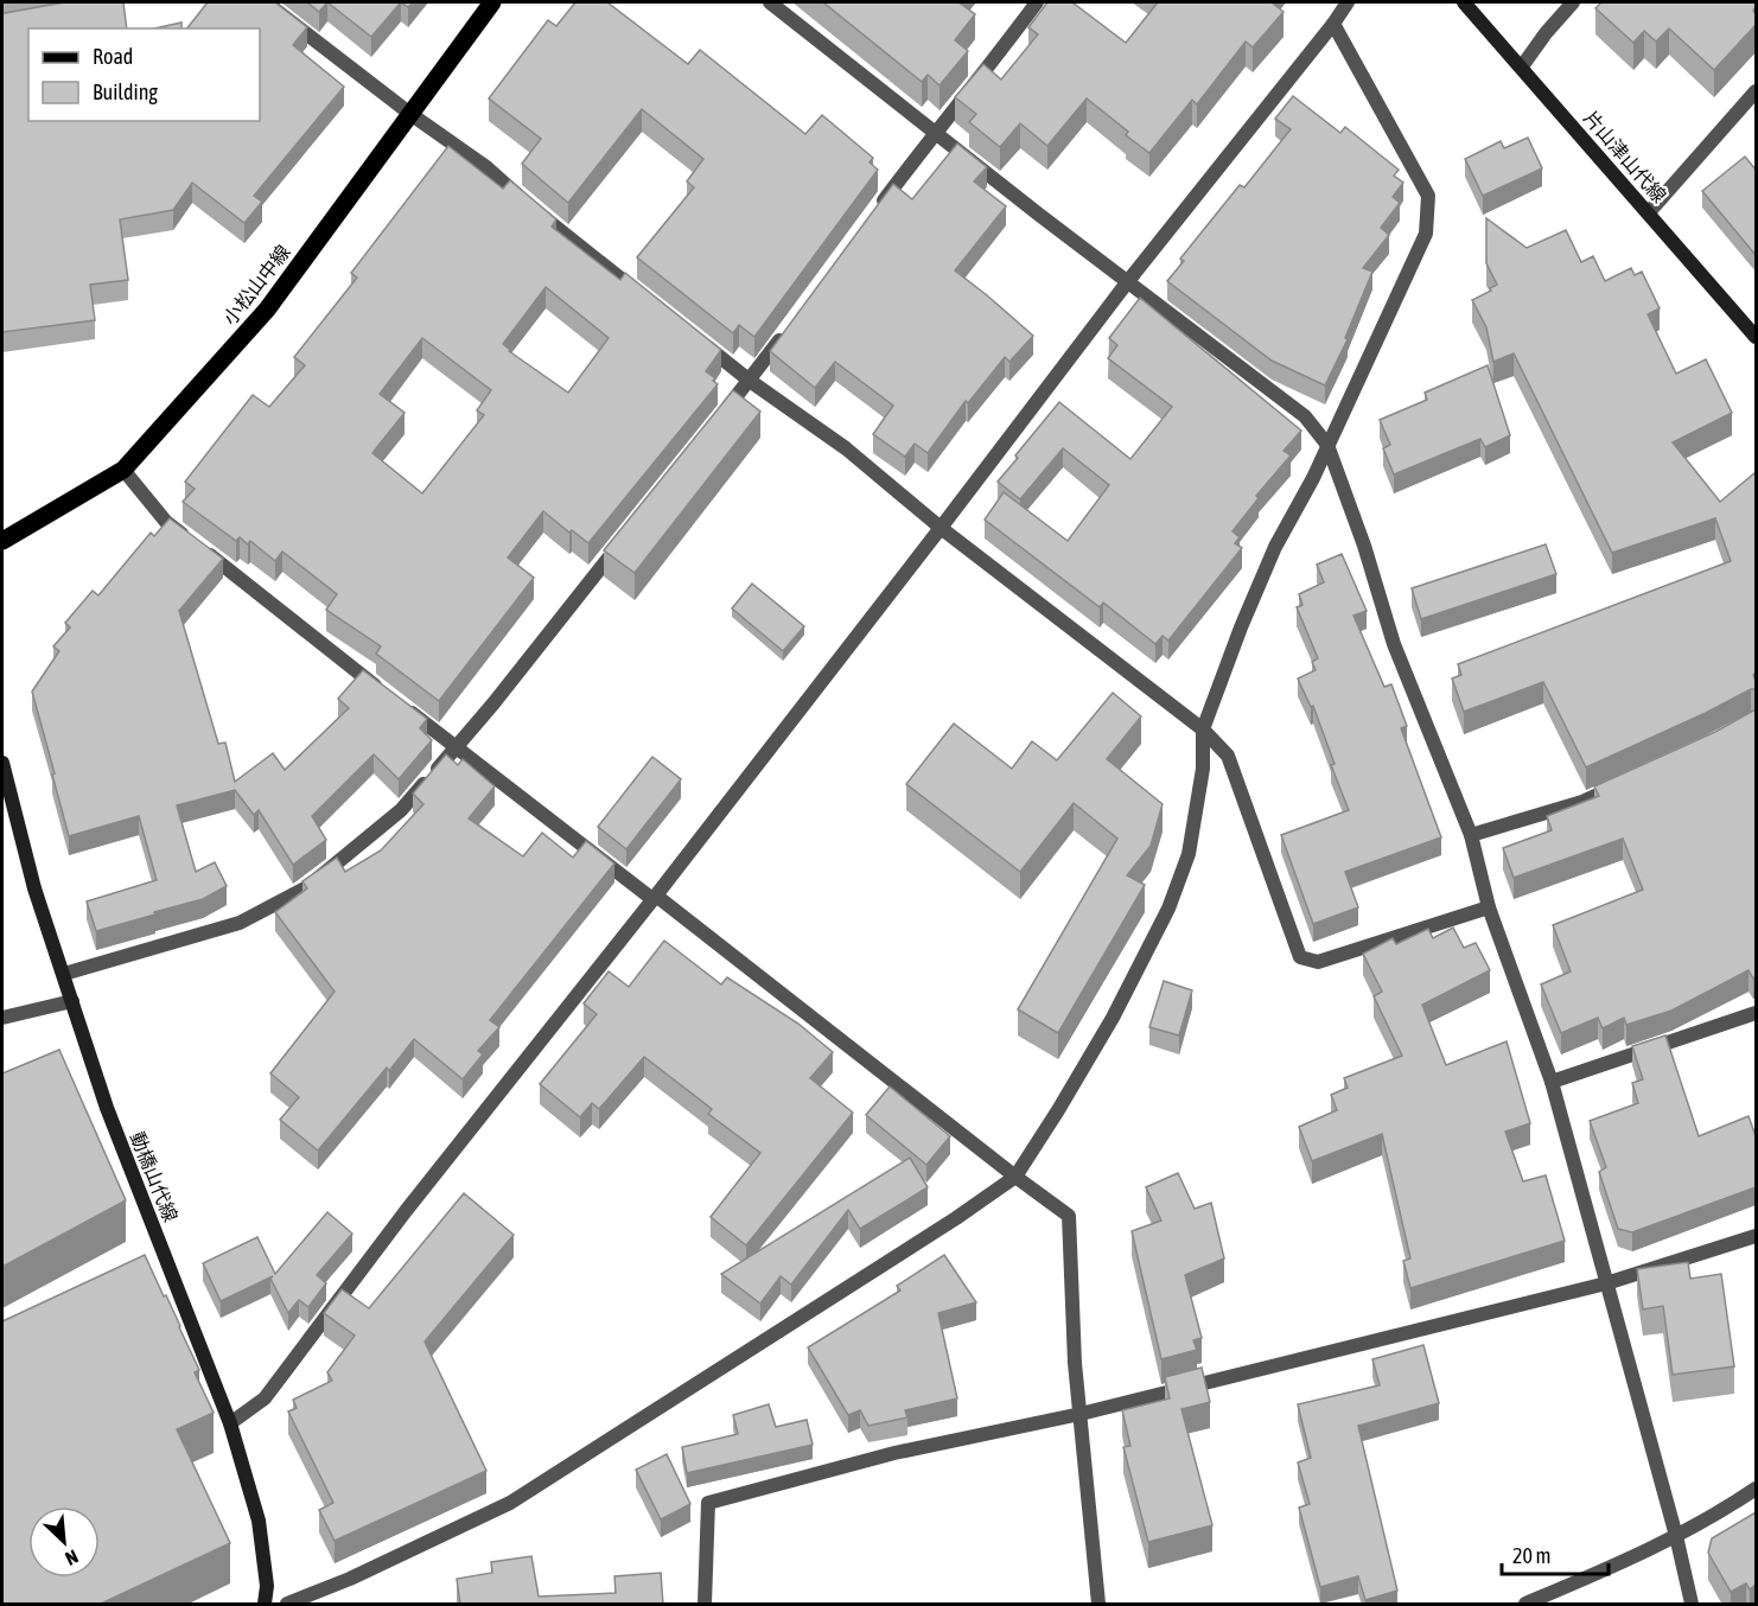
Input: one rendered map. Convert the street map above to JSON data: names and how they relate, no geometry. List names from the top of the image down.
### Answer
{
  "streets": {
    "main road": ["片山津山代線", "小松山中線", "動橋山代線"]
  },
  "legend": ["Road", "Building"],
  "scale_bar": "20 m",
  "north": "bottom right"
}
